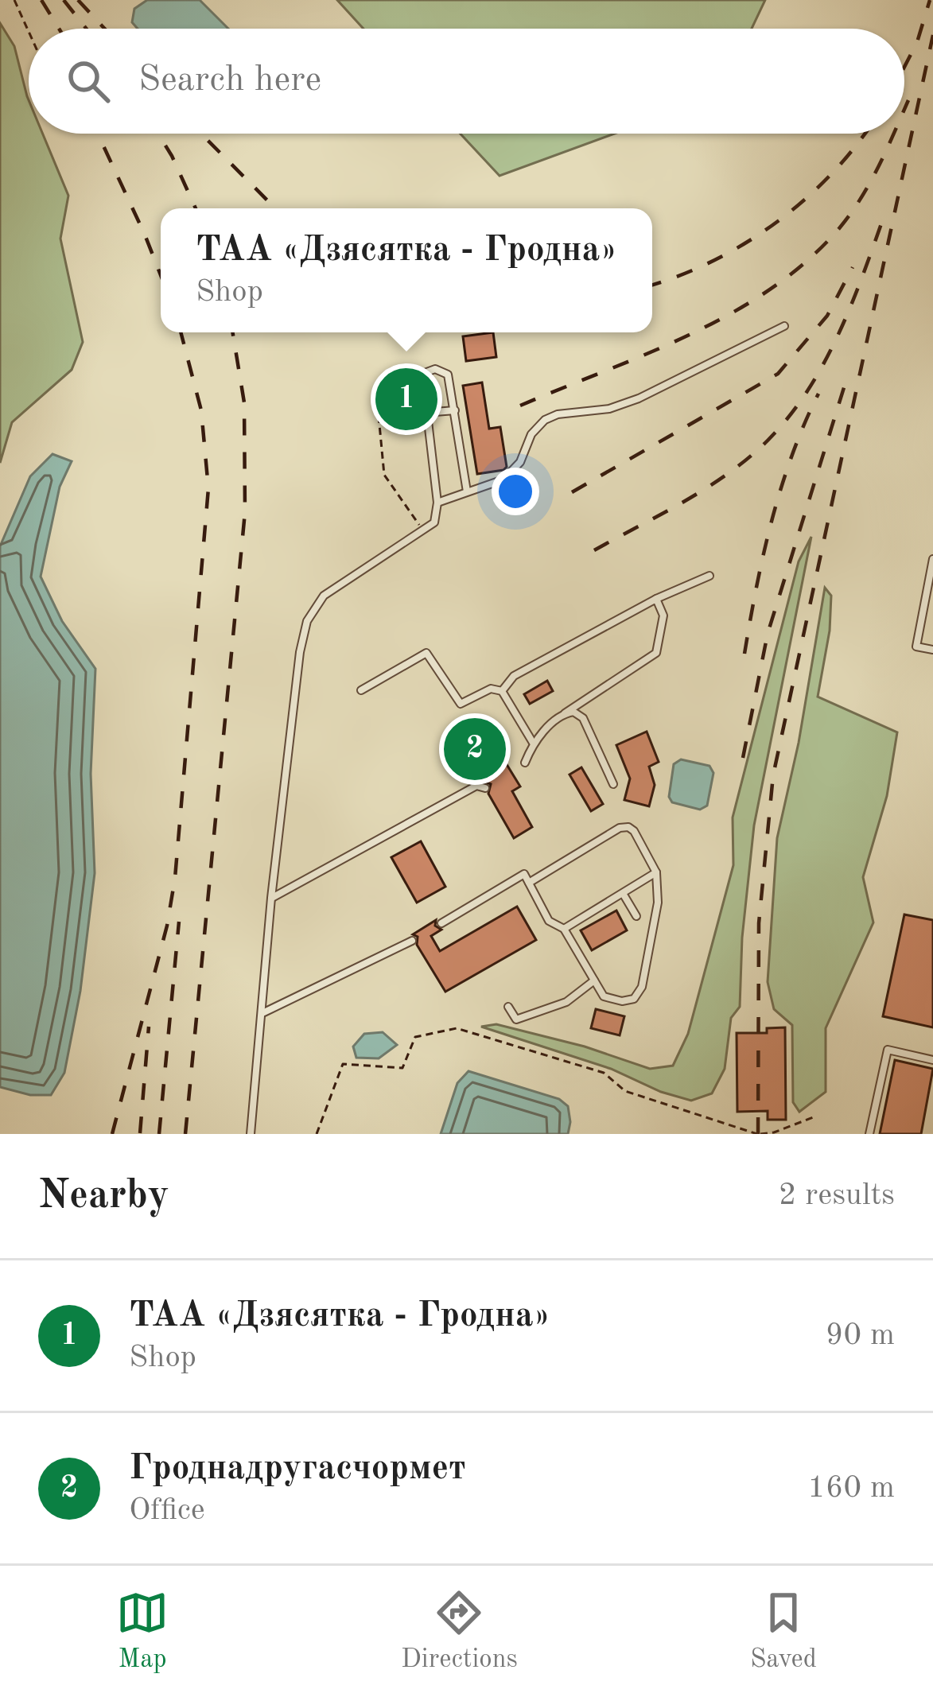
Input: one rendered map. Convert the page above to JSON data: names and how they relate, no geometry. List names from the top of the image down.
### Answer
{
  "page": {
    "search": "Search here",
    "popup": ["ТАА «Дзясятка - Гродна»", "Shop"],
    "pins": ["1", "2"],
    "heading": ["Nearby", "2 results"],
    "list": [
      {
        "mark": "1",
        "name": "ТАА «Дзясятка - Гродна»",
        "note": "Shop",
        "value": "90 m"
      },
      {
        "mark": "2",
        "name": "Гроднадругасчормет",
        "note": "Office",
        "value": "160 m"
      }
    ],
    "nav": ["Map", "Directions", "Saved"]
  }
}
